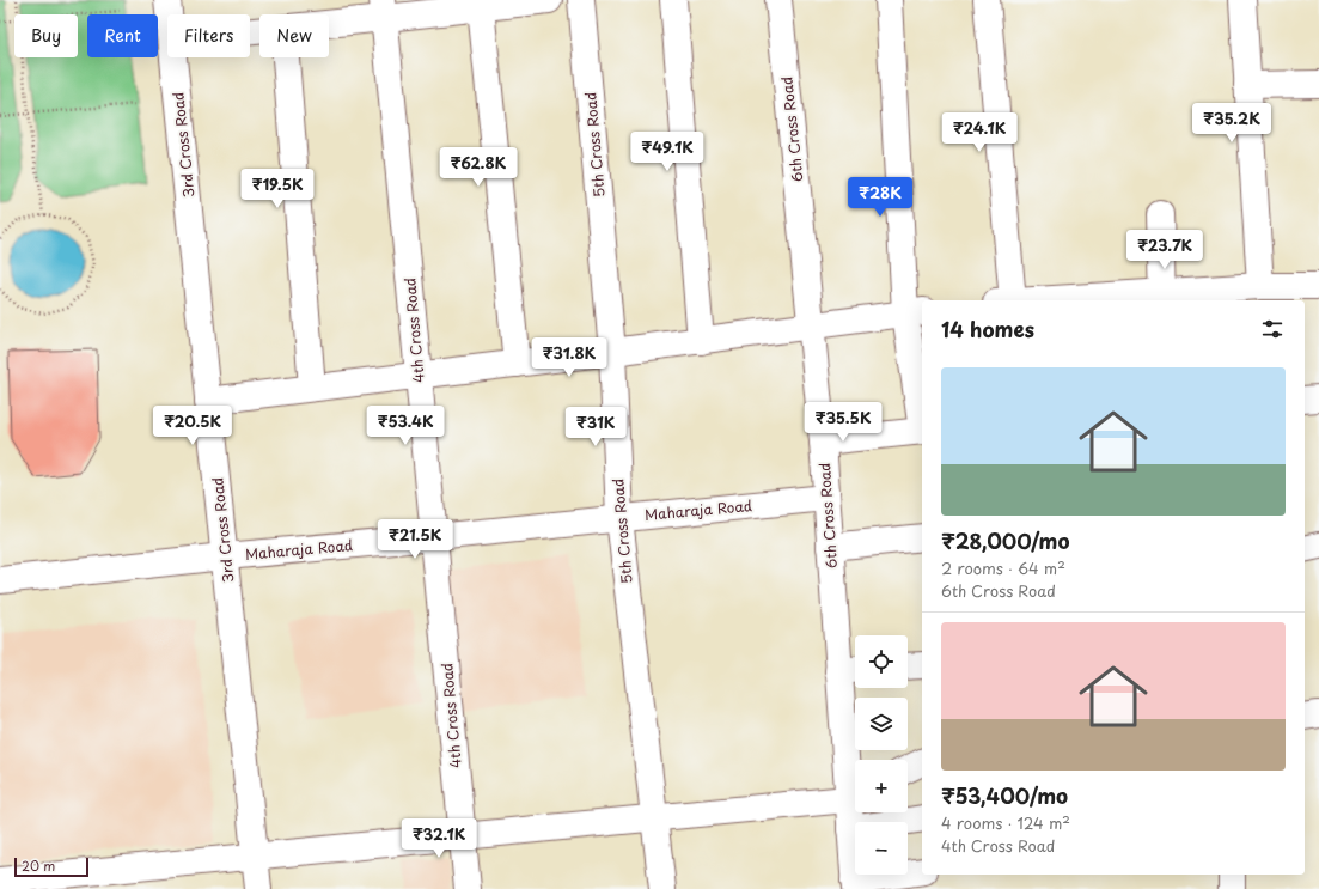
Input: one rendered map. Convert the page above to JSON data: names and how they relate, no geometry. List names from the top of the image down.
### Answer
{
  "streets": {
    "street": [
      "6th Cross Road",
      "3rd Cross Road",
      "5th Cross Road",
      "4th Cross Road",
      "Maharaja Road"
    ]
  },
  "crossings": [
    ["6th Cross Road", "Maharaja Road"],
    ["3rd Cross Road", "Maharaja Road"],
    ["5th Cross Road", "Maharaja Road"],
    ["4th Cross Road", "Maharaja Road"]
  ],
  "scale_bar": "20 m",
  "page": {
    "chip": [
      "Buy",
      "Rent",
      "Filters",
      "New"
    ],
    "price": [
      "₹35.2K",
      "₹24.1K",
      "₹49.1K",
      "₹62.8K",
      "₹19.5K",
      "₹28K",
      "₹23.7K",
      "₹31.8K",
      "₹35.5K",
      "₹20.5K",
      "₹53.4K",
      "₹31K",
      "₹21.5K",
      "₹32.1K"
    ],
    "heading": "14 homes",
    "list": [
      {
        "name": "₹28,000/mo",
        "note": "2 rooms · 64 m² · 6th Cross Road"
      },
      {
        "name": "₹53,400/mo",
        "note": "4 rooms · 124 m² · 4th Cross Road"
      }
    ],
    "map_buttons": ["+", "−"],
    "scale": "20 m"
  }
}
